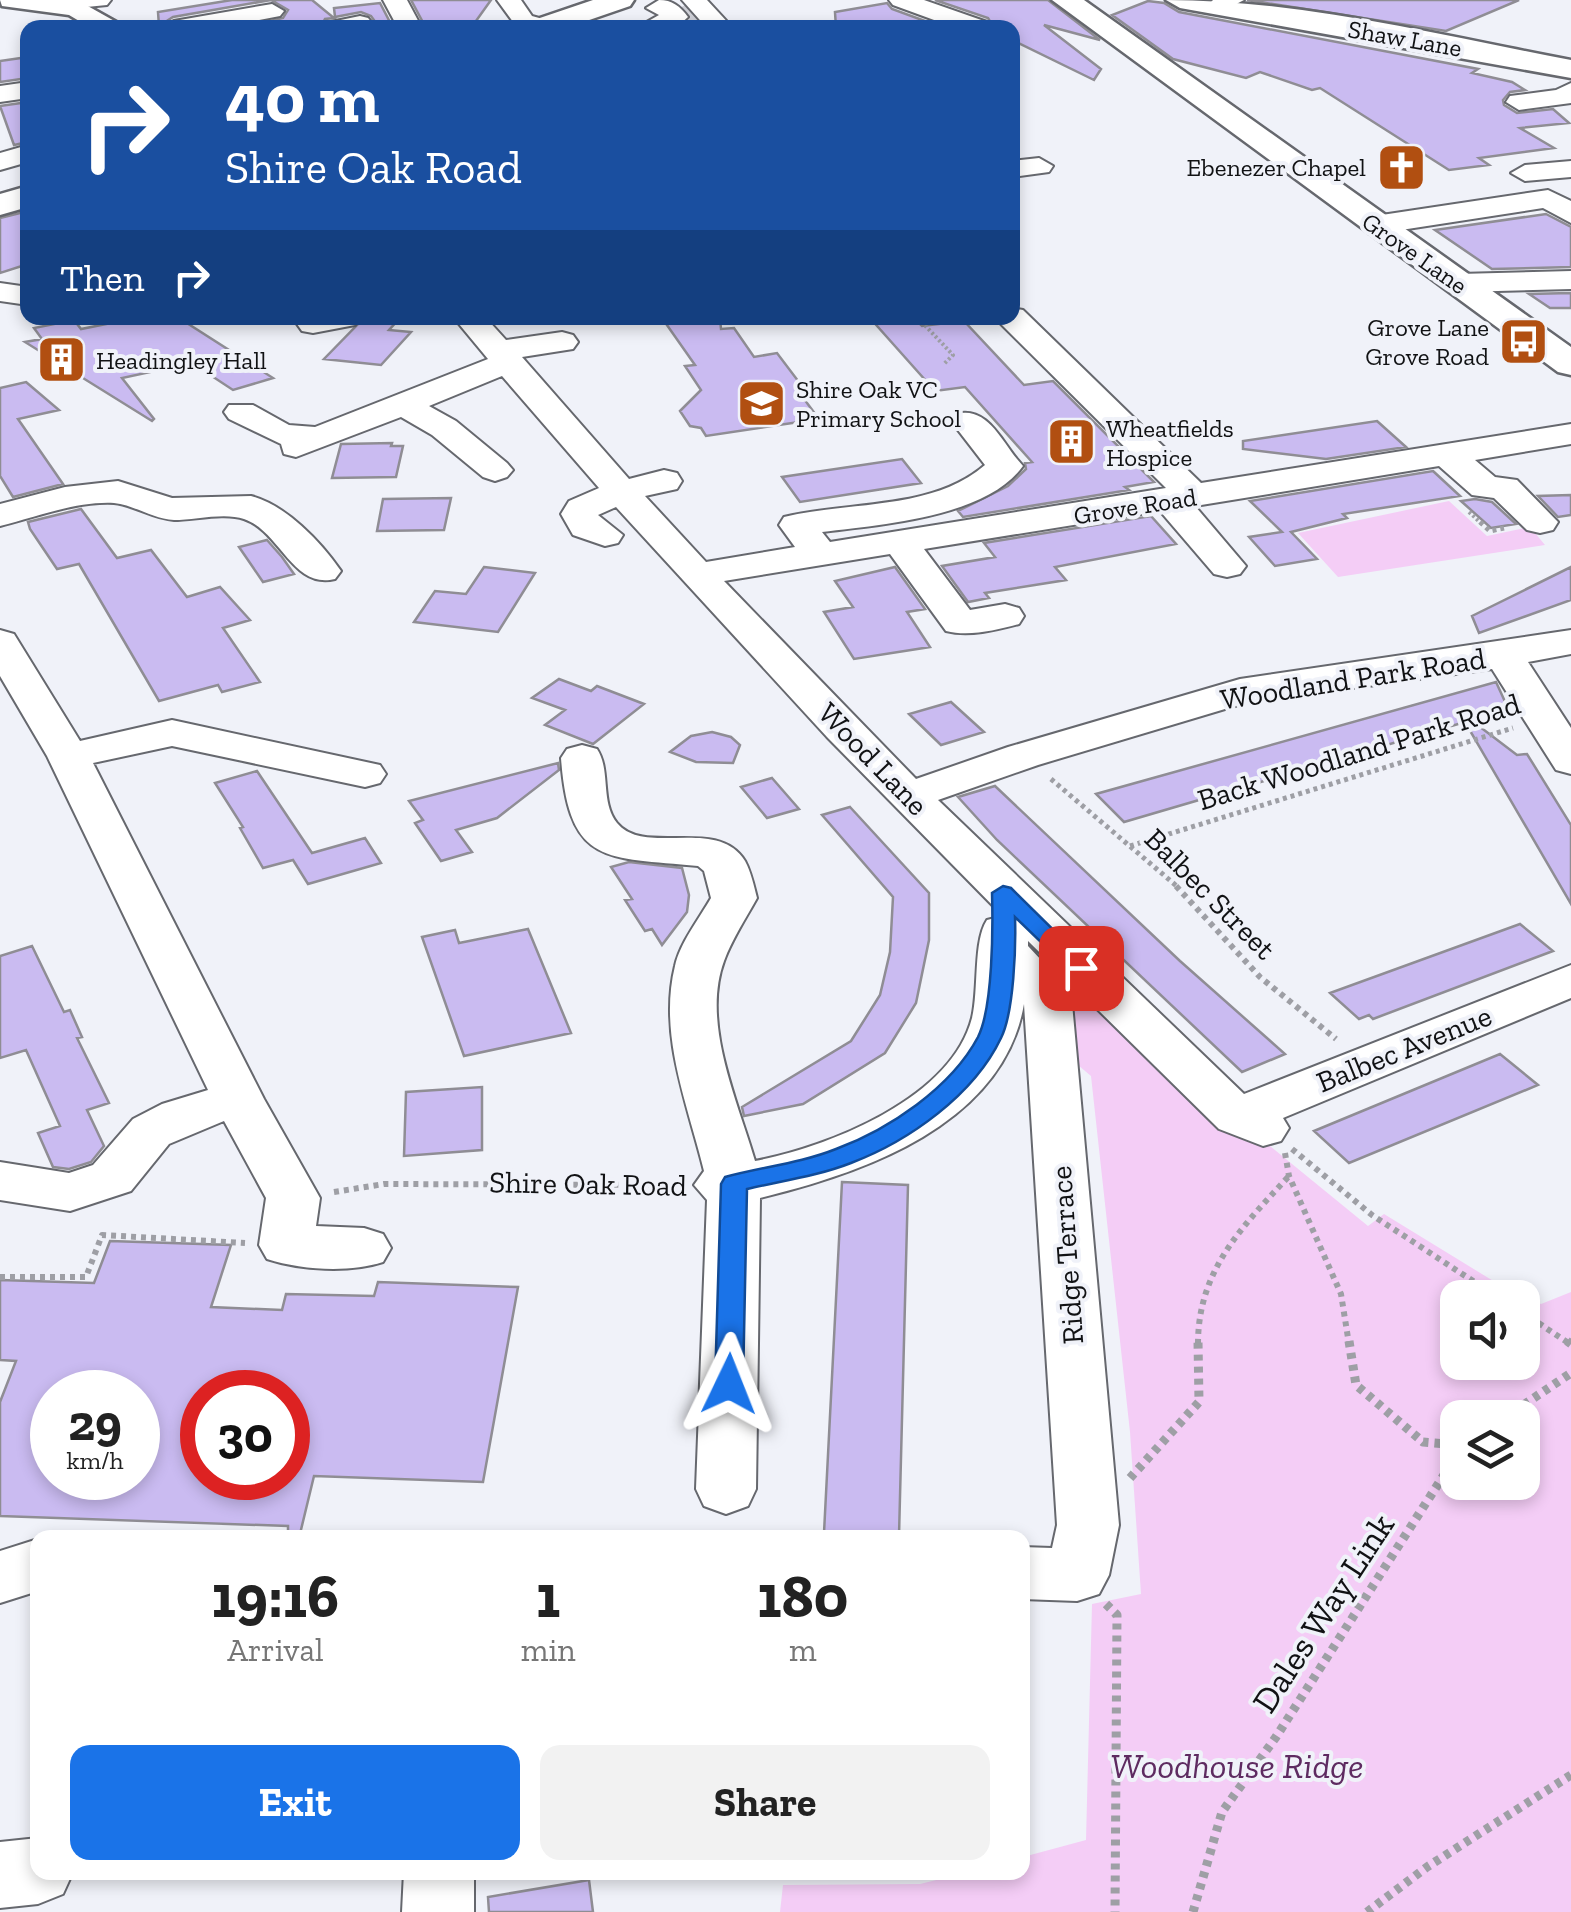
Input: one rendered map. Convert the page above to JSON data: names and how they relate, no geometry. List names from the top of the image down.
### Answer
{
  "streets": {
    "main road": ["Shaw Lane", "Grove Lane"],
    "street": [
      "Grove Road",
      "Woodland Park Road",
      "Wood Lane",
      "Balbec Avenue",
      "Ridge Terrace"
    ],
    "path": [
      "Back Woodland Park Road",
      "Balbec Street",
      "Shire Oak Road",
      "Dales Way Link"
    ]
  },
  "crossings": [
    ["Grove Road", "Wood Lane"],
    ["Woodland Park Road", "Wood Lane"],
    ["Woodland Park Road", "Balbec Street"],
    ["Back Woodland Park Road", "Balbec Street"],
    ["Wood Lane", "Balbec Avenue"],
    ["Balbec Street", "Balbec Avenue"]
  ],
  "parks": ["Woodhouse Ridge"],
  "places": {
    "church": ["Ebenezer Chapel"],
    "bus stop": ["Grove Lane Grove Road"],
    "building": ["Headingley Hall", "Wheatfields Hospice"],
    "school or university": ["Shire Oak VC Primary School"]
  },
  "page": {
    "turn": ["40 m", "Shire Oak Road"],
    "then": "Then",
    "speed": "29 km/h",
    "limit": "30",
    "eta": [
      "19:16",
      "Arrival",
      "1",
      "min",
      "180",
      "m"
    ],
    "buttons": ["Exit", "Share"]
  }
}
